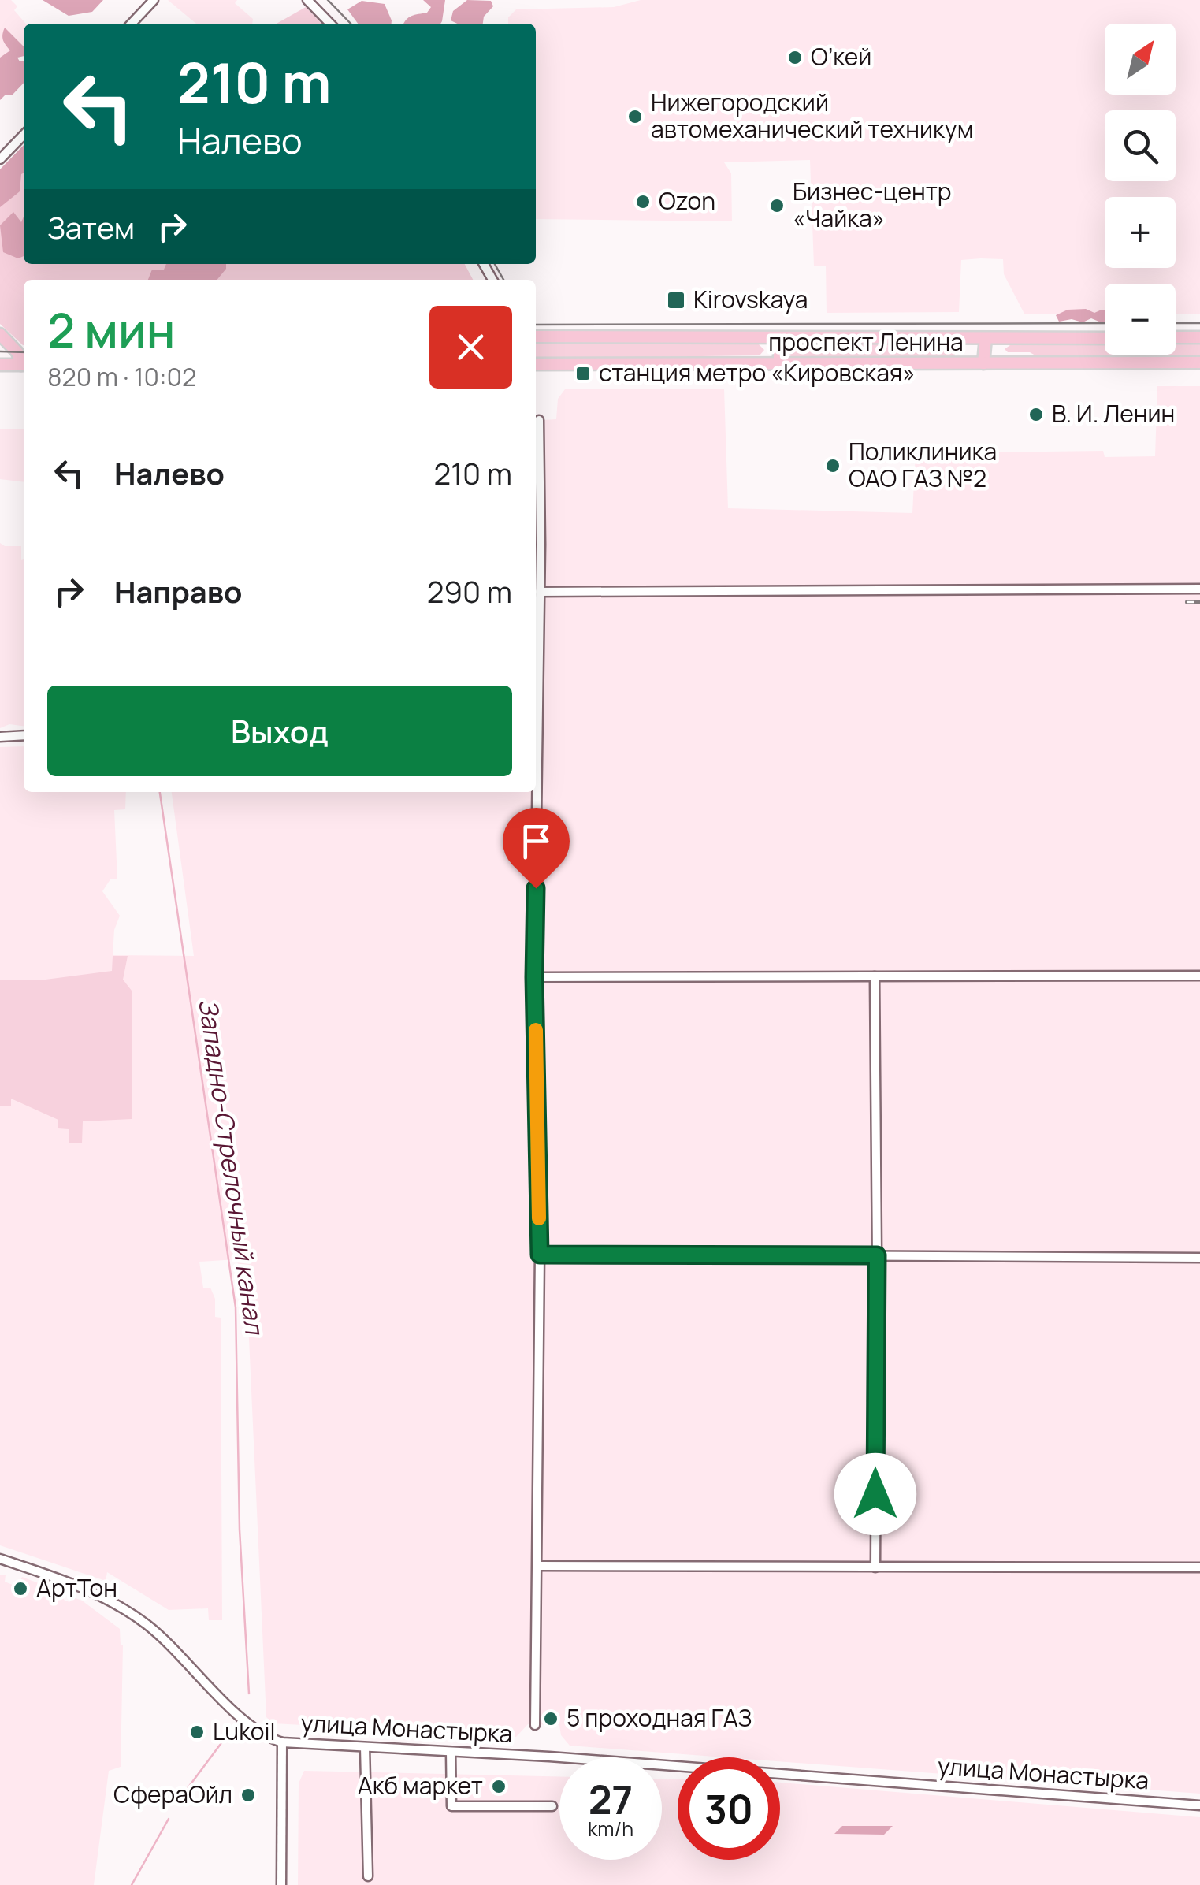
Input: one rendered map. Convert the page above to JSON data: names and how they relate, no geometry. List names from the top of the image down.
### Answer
{
  "streets": {
    "main road": ["проспект Ленина"],
    "street": ["улица Монастырка"]
  },
  "water": ["Западно-Стрелочный канал"],
  "places": {
    "other": [
      "О’кей",
      "Нижегородский автомеханический техникум",
      "Ozon",
      "Бизнес-центр «Чайка»",
      "В. И. Ленин",
      "Поликлиника ОАО ГАЗ №2",
      "АртТон",
      "5 проходная ГАЗ",
      "Lukoil",
      "Акб маркет",
      "СфераОйл"
    ],
    "transit": ["Kirovskaya", "станция метро «Кировская»"]
  },
  "north": "top right",
  "page": {
    "map_buttons": ["+", "−"],
    "turn": ["210 m", "Налево"],
    "then": "Затем",
    "heading": ["2 мин", "820 m · 10:02"],
    "list": [
      {
        "name": "Налево",
        "value": "210 m"
      },
      {
        "name": "Направо",
        "value": "290 m"
      }
    ],
    "buttons": "Выход",
    "speed": "27 km/h",
    "limit": "30"
  }
}
